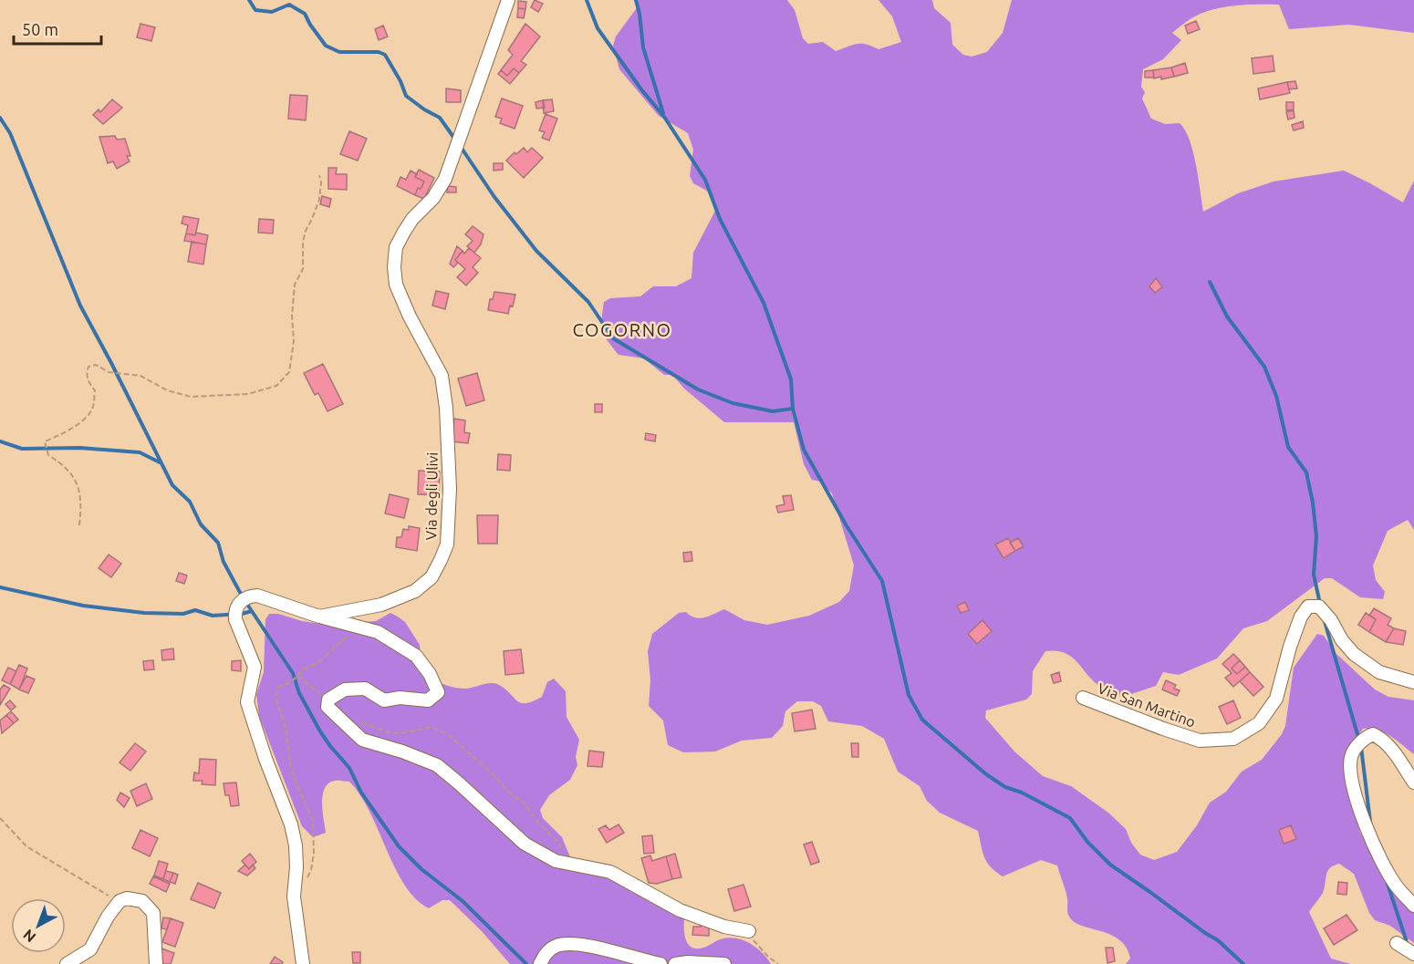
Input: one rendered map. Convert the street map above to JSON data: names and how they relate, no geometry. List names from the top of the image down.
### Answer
{
  "streets": {
    "street": ["Via degli Ulivi", "Via San Martino"]
  },
  "districts": ["COGORNO"],
  "scale_bar": "50 m",
  "north": "bottom left"
}
